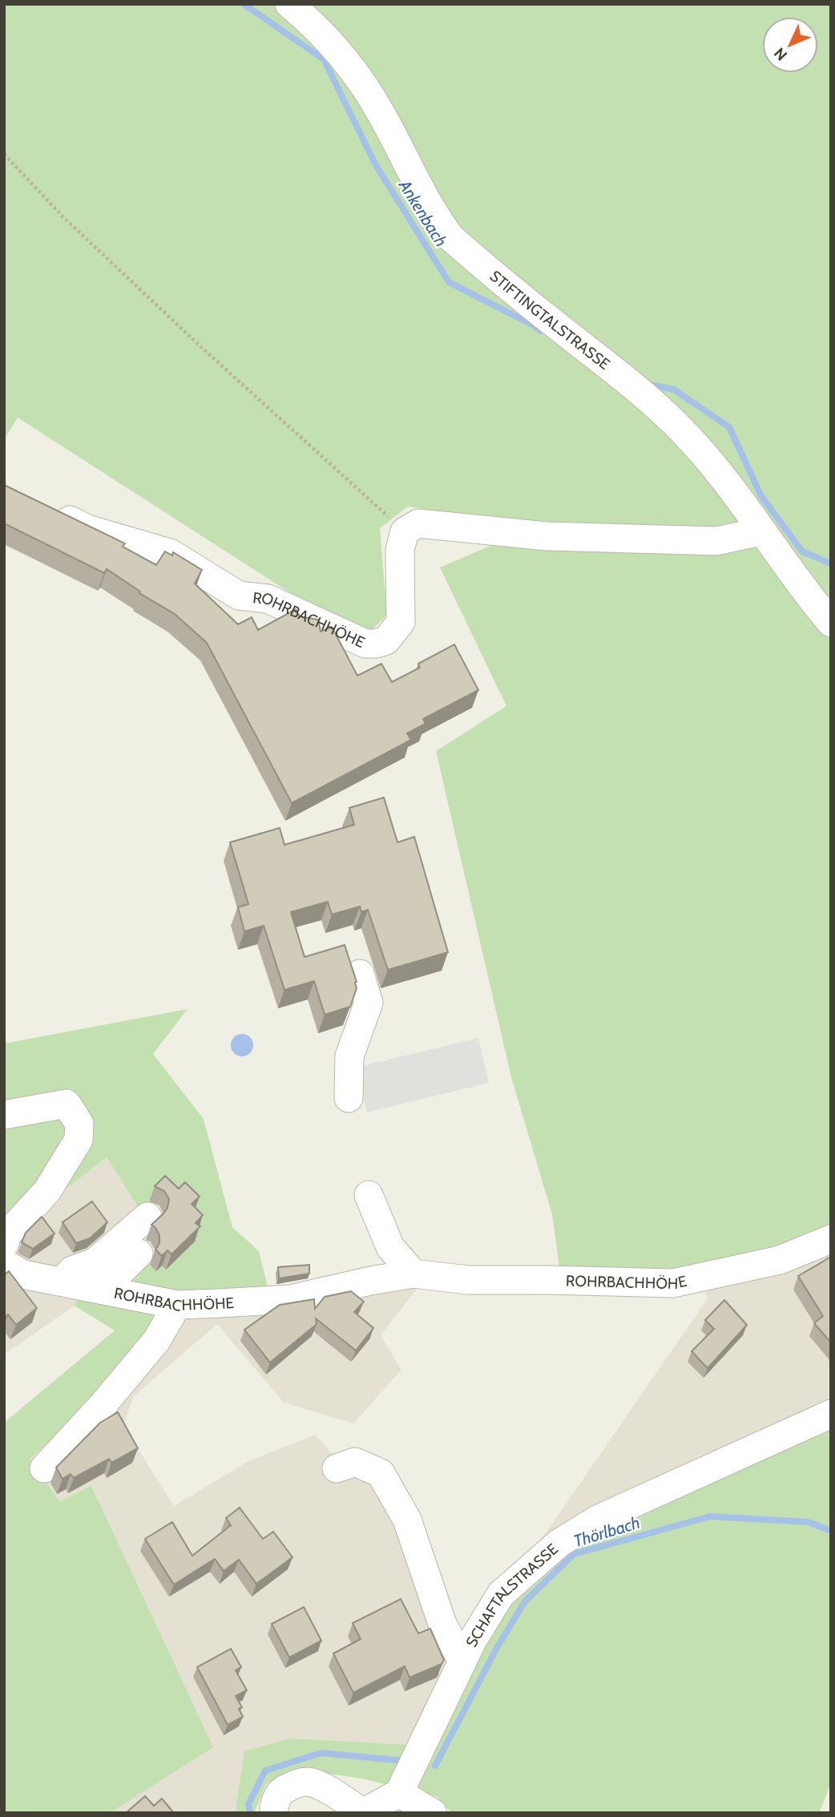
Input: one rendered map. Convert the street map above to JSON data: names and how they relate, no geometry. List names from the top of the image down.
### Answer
{
  "streets": {
    "street": ["STIFTINGTALSTRASSE", "ROHRBACHHÖHE", "SCHAFTALSTRASSE"]
  },
  "water": ["Ankenbach", "Thörlbach"],
  "north": "bottom left"
}
